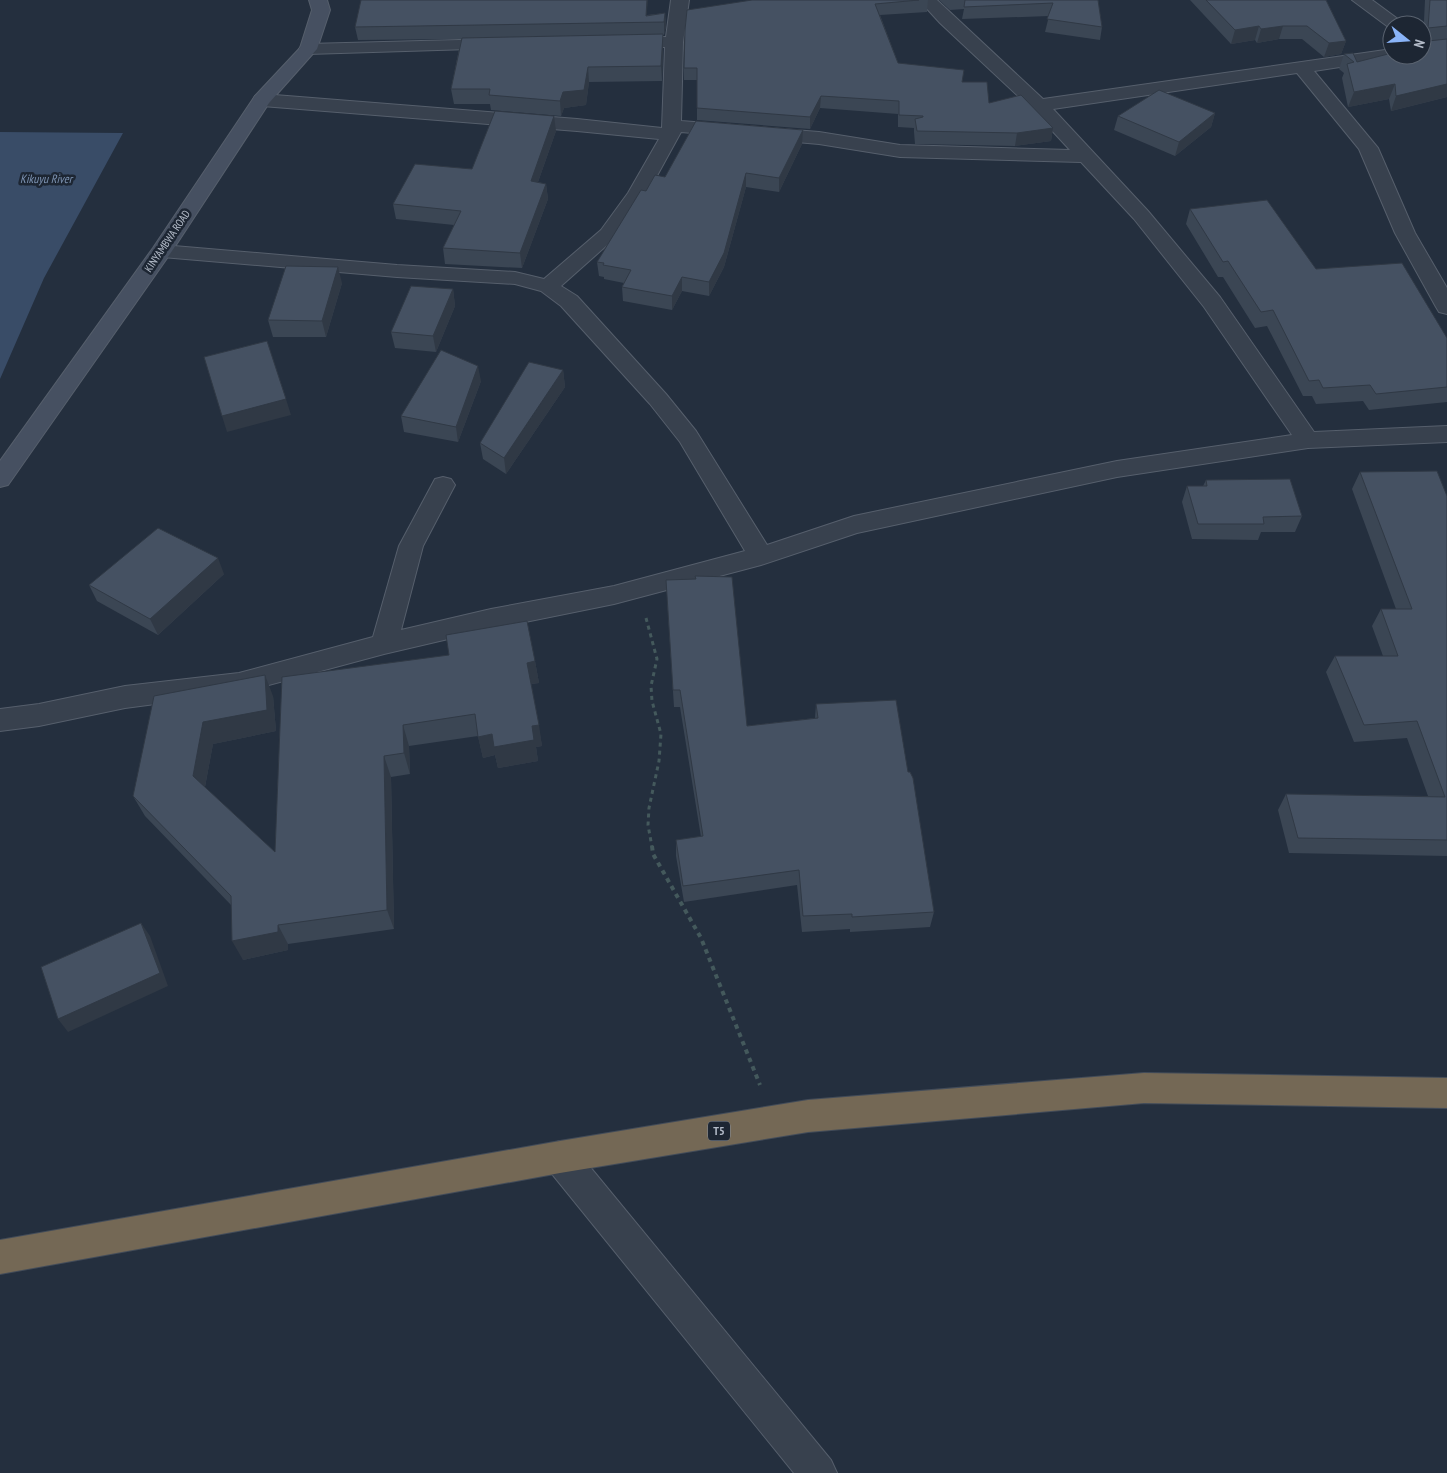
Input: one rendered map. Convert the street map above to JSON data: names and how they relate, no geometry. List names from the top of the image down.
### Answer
{
  "streets": {
    "highway": ["T5"],
    "street": ["KINYAMBWA ROAD"]
  },
  "water": ["Kikuyu River"],
  "north": "right"
}
